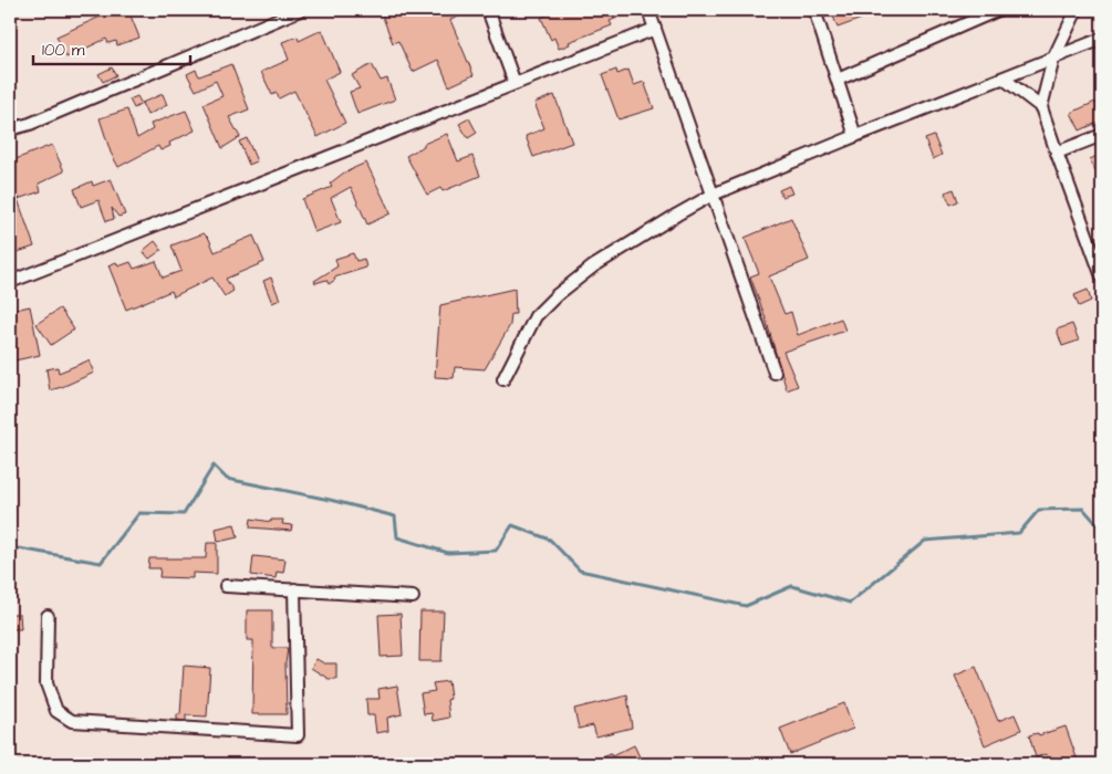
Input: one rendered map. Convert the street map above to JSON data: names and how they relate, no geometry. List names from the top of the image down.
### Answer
{
  "scale_bar": "100 m"
}
